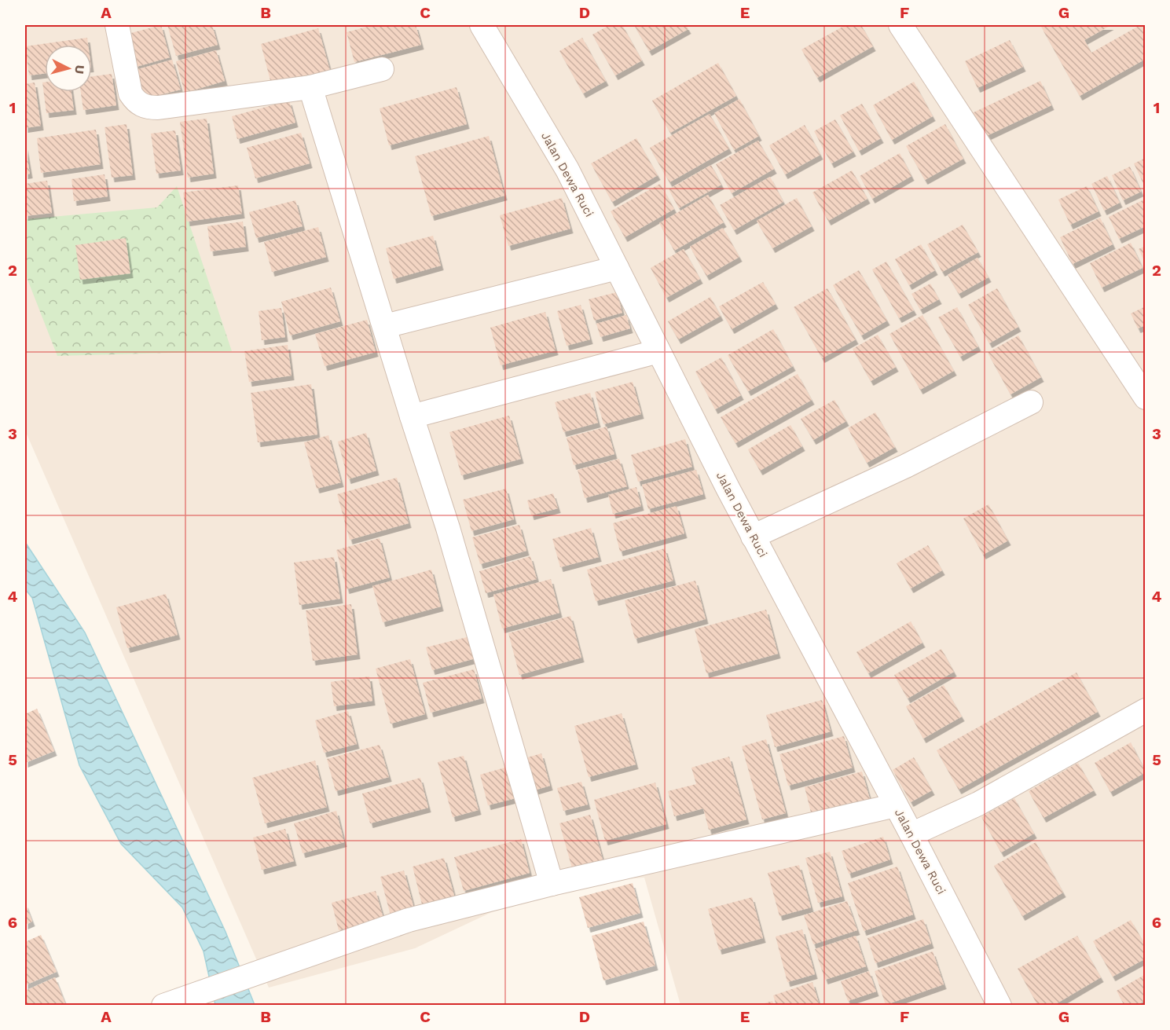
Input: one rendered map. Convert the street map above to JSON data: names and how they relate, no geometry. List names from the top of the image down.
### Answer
{
  "streets": {
    "street": ["Jalan Dewa Ruci"]
  },
  "north": "right",
  "grid": {
    "columns": [
      "A",
      "B",
      "C",
      "D",
      "E",
      "F",
      "G"
    ],
    "rows": [
      "1",
      "2",
      "3",
      "4",
      "5",
      "6"
    ]
  }
}
